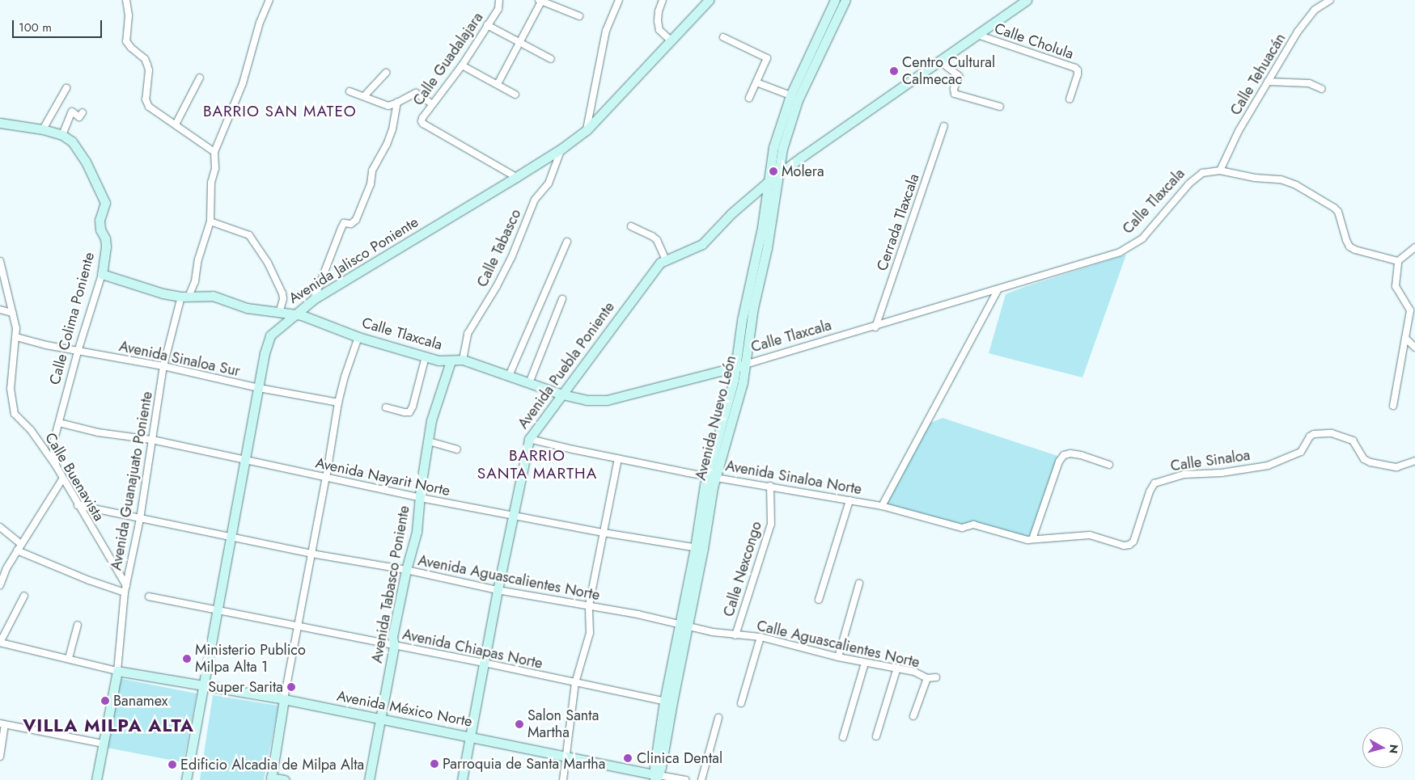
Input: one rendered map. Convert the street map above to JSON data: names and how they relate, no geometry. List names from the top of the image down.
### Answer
{
  "streets": {
    "street": [
      "Calle Cholula",
      "Calle Guadalajara",
      "Calle Tehuacán",
      "Calle Tlaxcala",
      "Cerrada Tlaxcala",
      "Calle Tabasco",
      "Avenida Jalisco Poniente",
      "Calle Colima Poniente",
      "Avenida Sinaloa Sur",
      "Avenida Puebla Poniente",
      "Avenida Nuevo León",
      "Calle Sinaloa",
      "Calle Buenavista",
      "Avenida Nayarit Norte",
      "Avenida Sinaloa Norte",
      "Avenida Guanajuato Poniente",
      "Calle Nexcongo",
      "Avenida Aguascalientes Norte",
      "Avenida Tabasco Poniente",
      "Calle Aguascalientes Norte",
      "Avenida Chiapas Norte",
      "Avenida México Norte"
    ]
  },
  "crossings": [
    ["Calle Cholula", "Avenida Puebla Poniente"],
    ["Calle Guadalajara", "Avenida Jalisco Poniente"],
    ["Calle Tehuacán", "Calle Tlaxcala"],
    ["Calle Tlaxcala", "Cerrada Tlaxcala"],
    ["Calle Tlaxcala", "Calle Tabasco"],
    ["Calle Tlaxcala", "Avenida Jalisco Poniente"],
    ["Calle Tlaxcala", "Calle Colima Poniente"],
    ["Calle Tlaxcala", "Avenida Puebla Poniente"],
    ["Calle Tlaxcala", "Avenida Nuevo León"],
    ["Calle Tlaxcala", "Avenida Guanajuato Poniente"],
    ["Calle Tlaxcala", "Avenida Tabasco Poniente"],
    ["Calle Tabasco", "Avenida Jalisco Poniente"],
    ["Avenida Jalisco Poniente", "Avenida Sinaloa Sur"],
    ["Avenida Jalisco Poniente", "Avenida Nayarit Norte"],
    ["Avenida Jalisco Poniente", "Avenida Aguascalientes Norte"],
    ["Avenida Jalisco Poniente", "Avenida Chiapas Norte"],
    ["Avenida Jalisco Poniente", "Avenida México Norte"],
    ["Calle Colima Poniente", "Avenida Sinaloa Sur"],
    ["Calle Colima Poniente", "Calle Buenavista"],
    ["Calle Colima Poniente", "Avenida Nayarit Norte"],
    ["Avenida Sinaloa Sur", "Calle Buenavista"],
    ["Avenida Sinaloa Sur", "Avenida Guanajuato Poniente"],
    ["Avenida Puebla Poniente", "Avenida Nuevo León"],
    ["Avenida Puebla Poniente", "Avenida Nayarit Norte"],
    ["Avenida Puebla Poniente", "Avenida Sinaloa Norte"],
    ["Avenida Puebla Poniente", "Avenida Aguascalientes Norte"],
    ["Avenida Puebla Poniente", "Avenida Chiapas Norte"],
    ["Avenida Puebla Poniente", "Avenida México Norte"],
    ["Avenida Nuevo León", "Avenida Nayarit Norte"],
    ["Avenida Nuevo León", "Avenida Sinaloa Norte"],
    ["Avenida Nuevo León", "Avenida Aguascalientes Norte"],
    ["Avenida Nuevo León", "Calle Aguascalientes Norte"],
    ["Avenida Nuevo León", "Avenida Chiapas Norte"],
    ["Avenida Nuevo León", "Avenida México Norte"],
    ["Calle Sinaloa", "Avenida Sinaloa Norte"],
    ["Calle Buenavista", "Avenida Guanajuato Poniente"],
    ["Calle Buenavista", "Avenida Aguascalientes Norte"],
    ["Avenida Nayarit Norte", "Avenida Guanajuato Poniente"],
    ["Avenida Nayarit Norte", "Avenida Tabasco Poniente"],
    ["Avenida Sinaloa Norte", "Calle Nexcongo"],
    ["Avenida Guanajuato Poniente", "Avenida Aguascalientes Norte"],
    ["Avenida Guanajuato Poniente", "Avenida México Norte"],
    ["Calle Nexcongo", "Calle Aguascalientes Norte"],
    ["Avenida Aguascalientes Norte", "Avenida Tabasco Poniente"],
    ["Avenida Aguascalientes Norte", "Calle Aguascalientes Norte"],
    ["Avenida Tabasco Poniente", "Avenida Chiapas Norte"],
    ["Avenida Tabasco Poniente", "Avenida México Norte"]
  ],
  "districts": ["BARRIO SAN MATEO", "BARRIO SANTA MARTHA", "VILLA MILPA ALTA"],
  "places": [
    "Centro Cultural Calmecac",
    "Molera",
    "Ministerio Publico Milpa Alta 1",
    "Super Sarita",
    "Banamex",
    "Salon Santa Martha",
    "Clinica Dental",
    "Parroquia de Santa Martha",
    "Edificio Alcadia de Milpa Alta"
  ],
  "scale_bar": "100 m",
  "north": "right"
}
